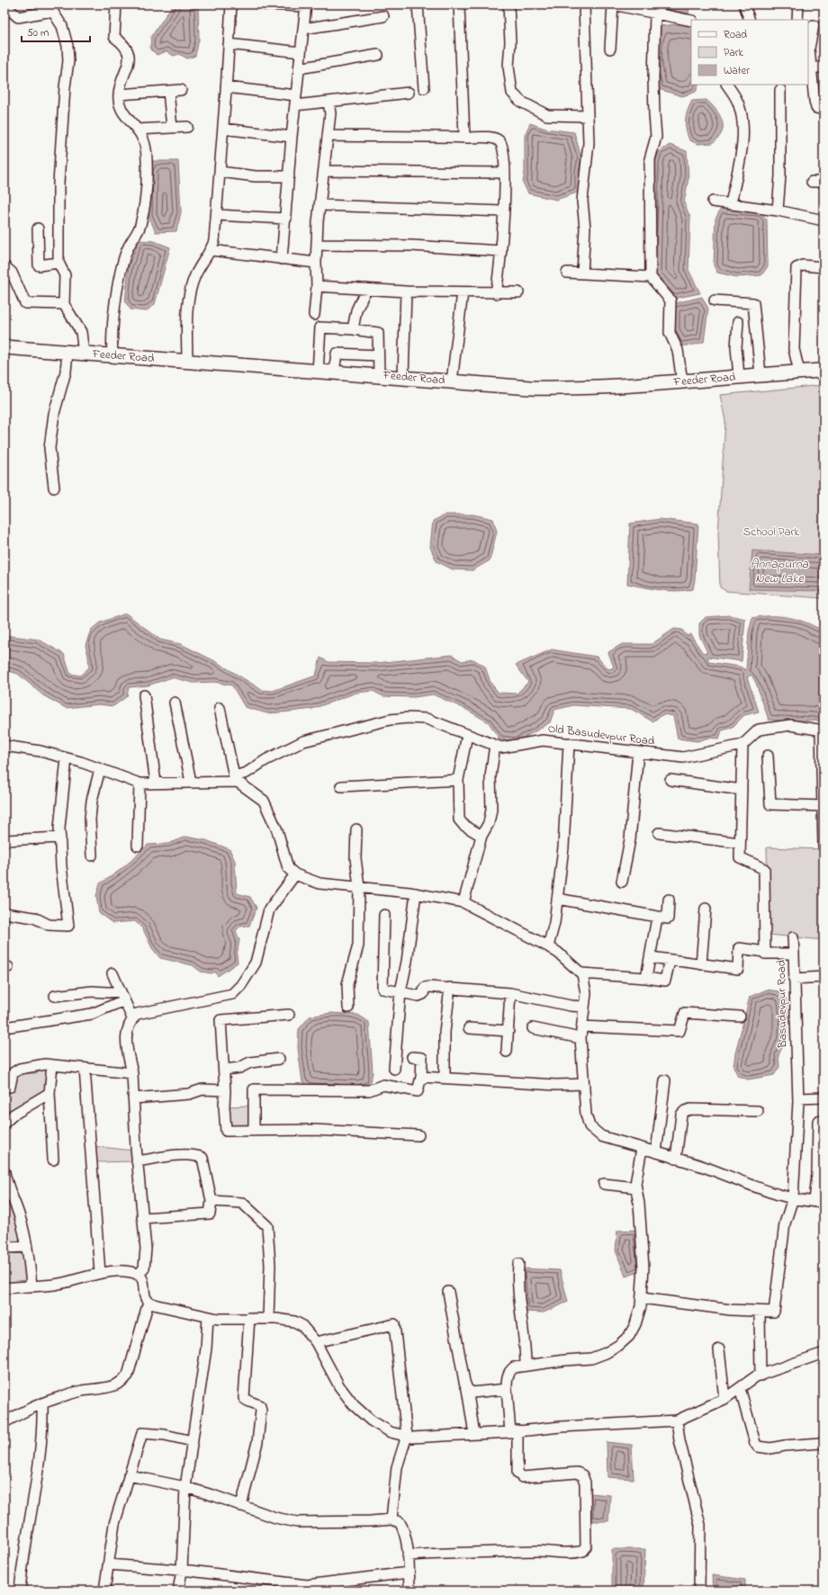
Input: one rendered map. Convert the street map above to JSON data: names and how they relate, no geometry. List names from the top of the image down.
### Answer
{
  "streets": {
    "street": ["Feeder Road", "Old Basudevpur Road", "Basudevpur Road"]
  },
  "crossings": [
    ["Old Basudevpur Road", "Basudevpur Road"]
  ],
  "water": ["Annapurna New Lake"],
  "parks": ["School Park"],
  "legend": ["Road", "Park", "Water"],
  "scale_bar": "50 m"
}
